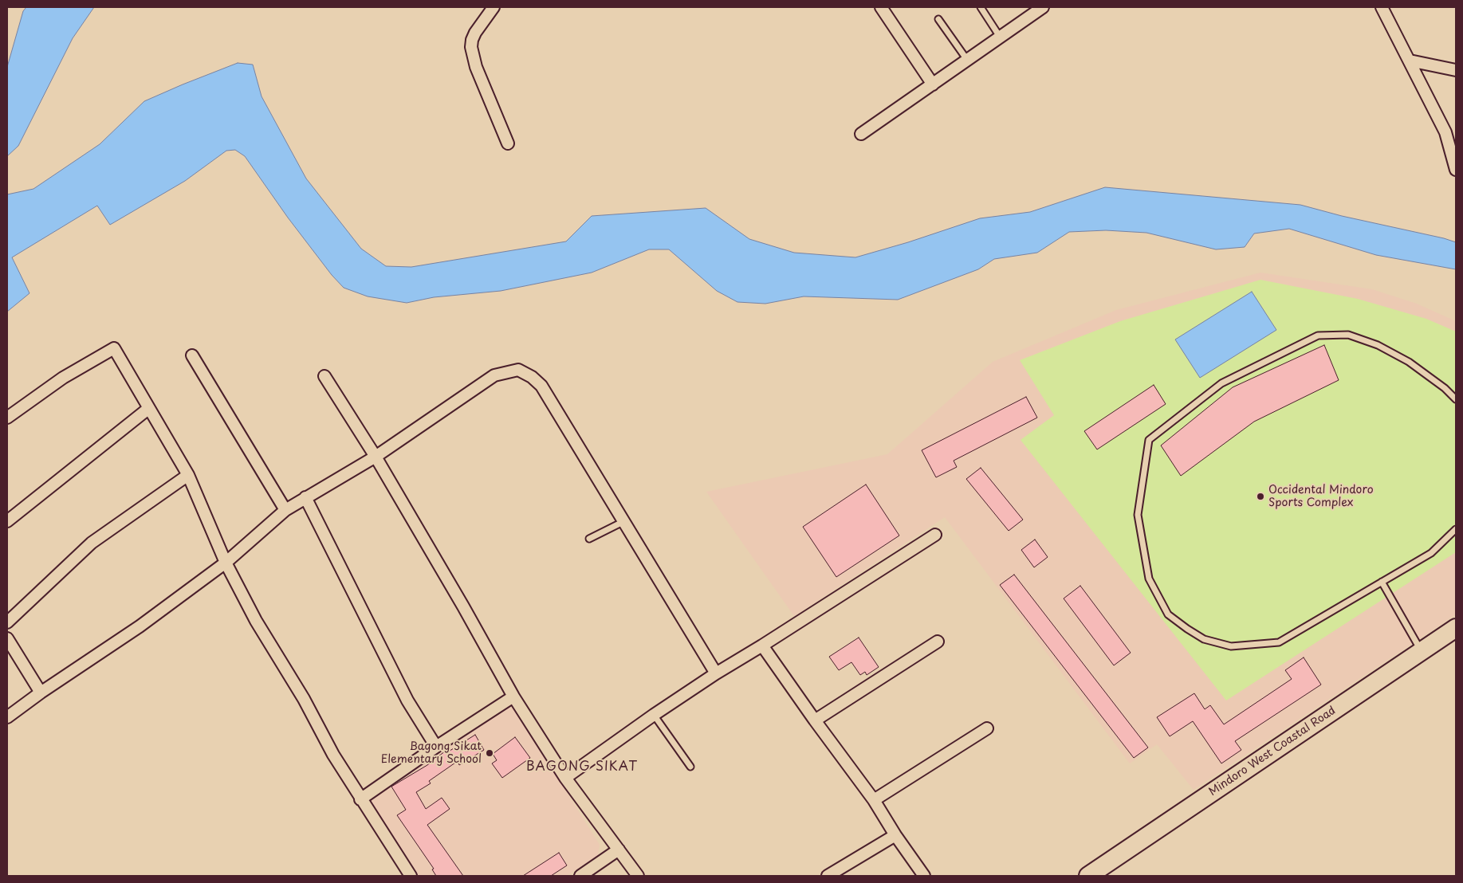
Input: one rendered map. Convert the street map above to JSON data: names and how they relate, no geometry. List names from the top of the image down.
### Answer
{
  "streets": {
    "main road": ["Mindoro West Coastal Road"]
  },
  "districts": ["BAGONG SIKAT"],
  "places": ["Occidental Mindoro Sports Complex", "Bagong Sikat Elementary School"]
}
